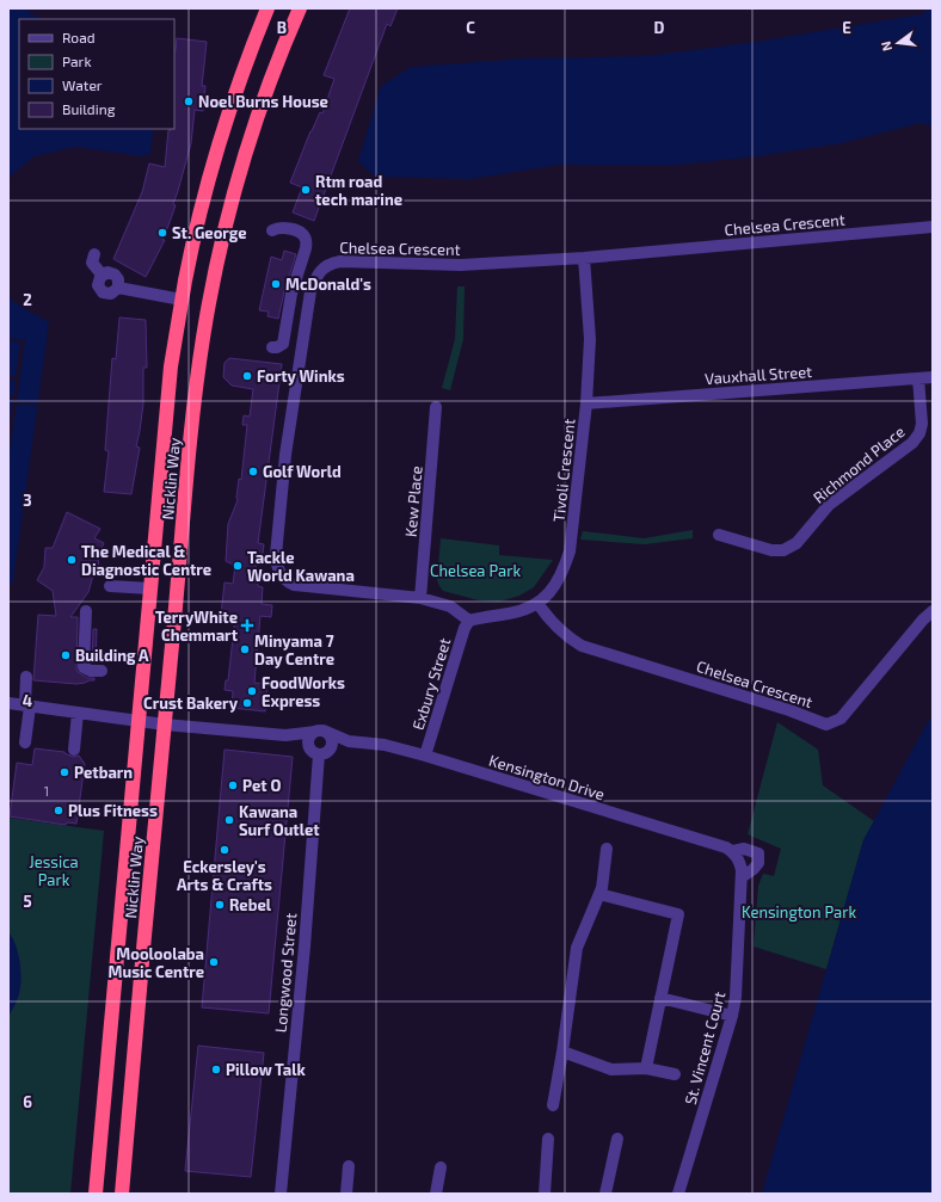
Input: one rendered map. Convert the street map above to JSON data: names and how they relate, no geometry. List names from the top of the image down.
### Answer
{
  "streets": {
    "highway": ["Nicklin Way"],
    "street": [
      "Chelsea Crescent",
      "Vauxhall Street",
      "Richmond Place",
      "Tivoli Crescent",
      "Kew Place",
      "Exbury Street",
      "Kensington Drive",
      "Longwood Street",
      "St. Vincent Court"
    ]
  },
  "crossings": [
    ["Chelsea Crescent", "Tivoli Crescent"],
    ["Chelsea Crescent", "Kew Place"],
    ["Chelsea Crescent", "Exbury Street"],
    ["Vauxhall Street", "Richmond Place"],
    ["Vauxhall Street", "Tivoli Crescent"],
    ["Tivoli Crescent", "Exbury Street"],
    ["Exbury Street", "Kensington Drive"],
    ["Kensington Drive", "Longwood Street"],
    ["Kensington Drive", "St. Vincent Court"]
  ],
  "parks": ["Chelsea Park", "Jessica Park", "Kensington Park"],
  "places": {
    "other": [
      "Noel Burns House",
      "Rtm road tech marine",
      "St. George",
      "McDonald's",
      "Forty Winks",
      "Golf World",
      "The Medical & Diagnostic Centre",
      "Tackle World Kawana",
      "Minyama 7 Day Centre",
      "Building A",
      "FoodWorks Express",
      "Crust Bakery",
      "Petbarn",
      "Pet O",
      "Plus Fitness",
      "Kawana Surf Outlet",
      "Eckersley's Arts & Crafts",
      "Rebel",
      "Mooloolaba Music Centre",
      "Pillow Talk"
    ],
    "health": ["TerryWhite Chemmart"]
  },
  "house_numbers": ["1"],
  "legend": [
    "Road",
    "Park",
    "Water",
    "Building"
  ],
  "north": "left",
  "grid": {
    "columns": [
      "B",
      "C",
      "D",
      "E"
    ],
    "rows": [
      "2",
      "3",
      "4",
      "5",
      "6"
    ]
  }
}
